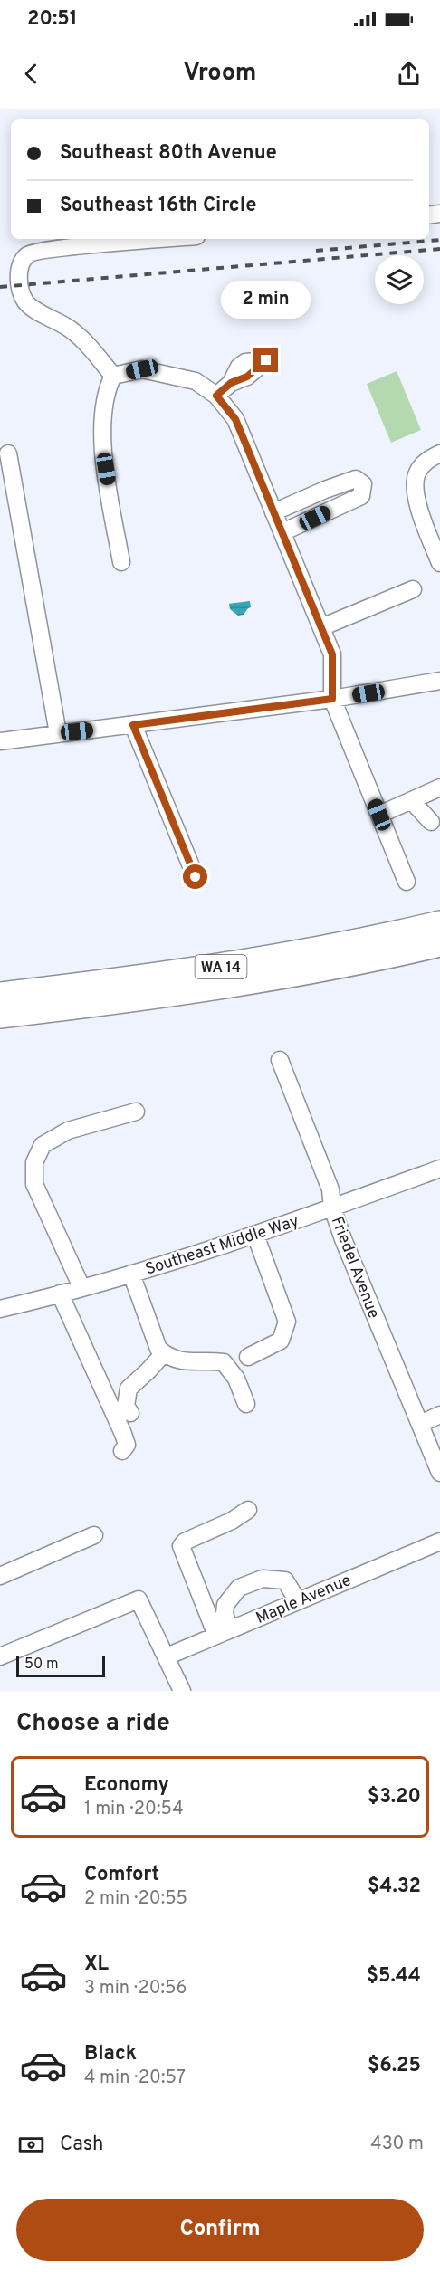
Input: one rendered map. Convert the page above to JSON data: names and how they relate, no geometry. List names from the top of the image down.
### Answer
{
  "streets": {
    "highway": ["WA 14"],
    "street": ["Southeast Middle Way", "Friedel Avenue", "Maple Avenue"]
  },
  "crossings": [
    ["Southeast Middle Way", "Friedel Avenue"]
  ],
  "scale_bar": "50 m",
  "page": {
    "status": "20:51",
    "header": "Vroom",
    "banner": ["Southeast 80th Avenue", "Southeast 16th Circle"],
    "bubble": "2 min",
    "scale": "50 m",
    "heading": "Choose a ride",
    "list": [
      {
        "name": "Economy",
        "note": "1 min · 20:54",
        "value": "$3.20"
      },
      {
        "name": "Comfort",
        "note": "2 min · 20:55",
        "value": "$4.32"
      },
      {
        "name": "XL",
        "note": "3 min · 20:56",
        "value": "$5.44"
      },
      {
        "name": "Black",
        "note": "4 min · 20:57",
        "value": "$6.25"
      }
    ],
    "pay": ["Cash", "430 m"],
    "buttons": "Confirm"
  }
}
